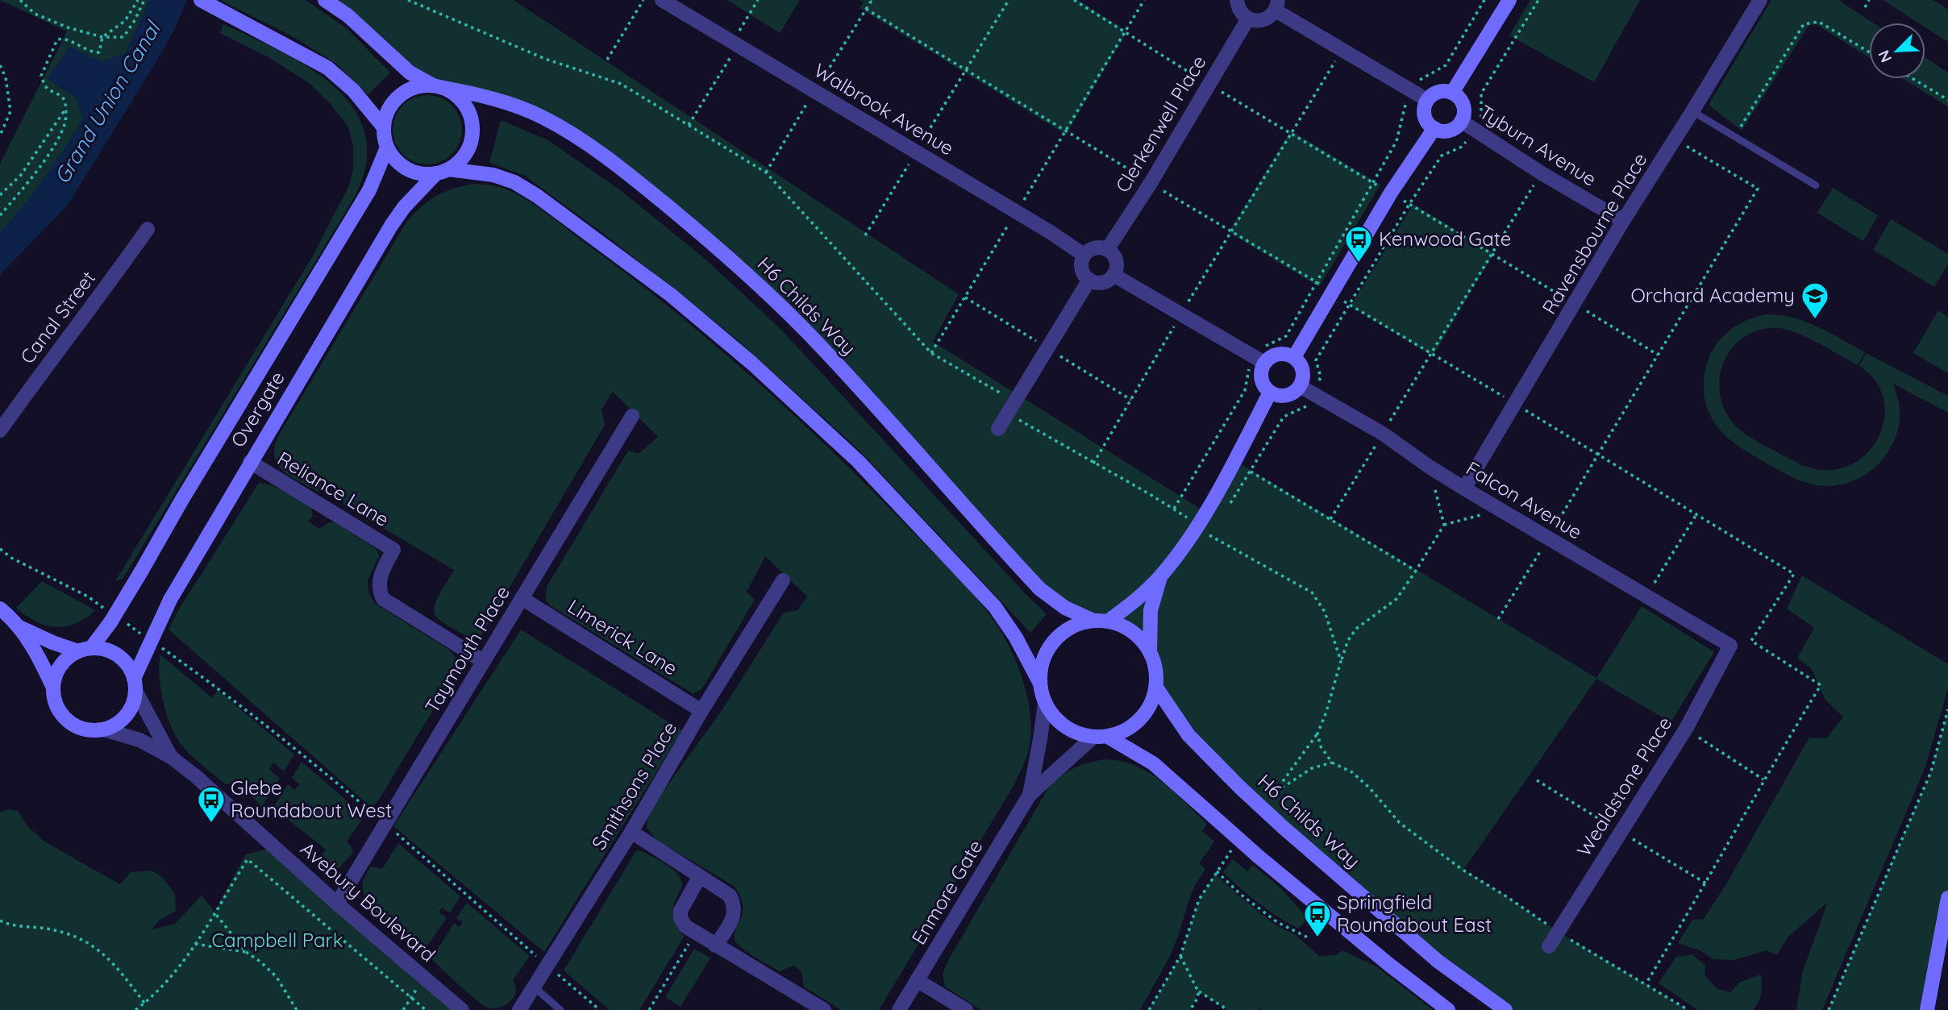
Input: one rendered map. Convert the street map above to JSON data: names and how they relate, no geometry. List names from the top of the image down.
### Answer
{
  "streets": {
    "street": [
      "Walbrook Avenue",
      "Clerkenwell Place",
      "Tyburn Avenue",
      "Ravensbourne Place",
      "H6 Childs Way",
      "Canal Street",
      "Overgate",
      "Reliance Lane",
      "Falcon Avenue",
      "Limerick Lane",
      "Taymouth Place",
      "Smithsons Place",
      "Wealdstone Place",
      "Enmore Gate",
      "Avebury Boulevard"
    ]
  },
  "crossings": [
    ["Walbrook Avenue", "Clerkenwell Place"],
    ["Tyburn Avenue", "Ravensbourne Place"],
    ["Ravensbourne Place", "Falcon Avenue"],
    ["H6 Childs Way", "Overgate"],
    ["H6 Childs Way", "Enmore Gate"],
    ["Overgate", "Reliance Lane"],
    ["Overgate", "Avebury Boulevard"],
    ["Reliance Lane", "Taymouth Place"],
    ["Falcon Avenue", "Wealdstone Place"],
    ["Limerick Lane", "Taymouth Place"],
    ["Limerick Lane", "Smithsons Place"],
    ["Taymouth Place", "Avebury Boulevard"]
  ],
  "water": ["Grand Union Canal"],
  "parks": ["Campbell Park"],
  "places": {
    "bus stop": ["Kenwood Gate", "Glebe Roundabout West", "Springfield Roundabout East"],
    "school or university": ["Orchard Academy"]
  },
  "north": "bottom left"
}
